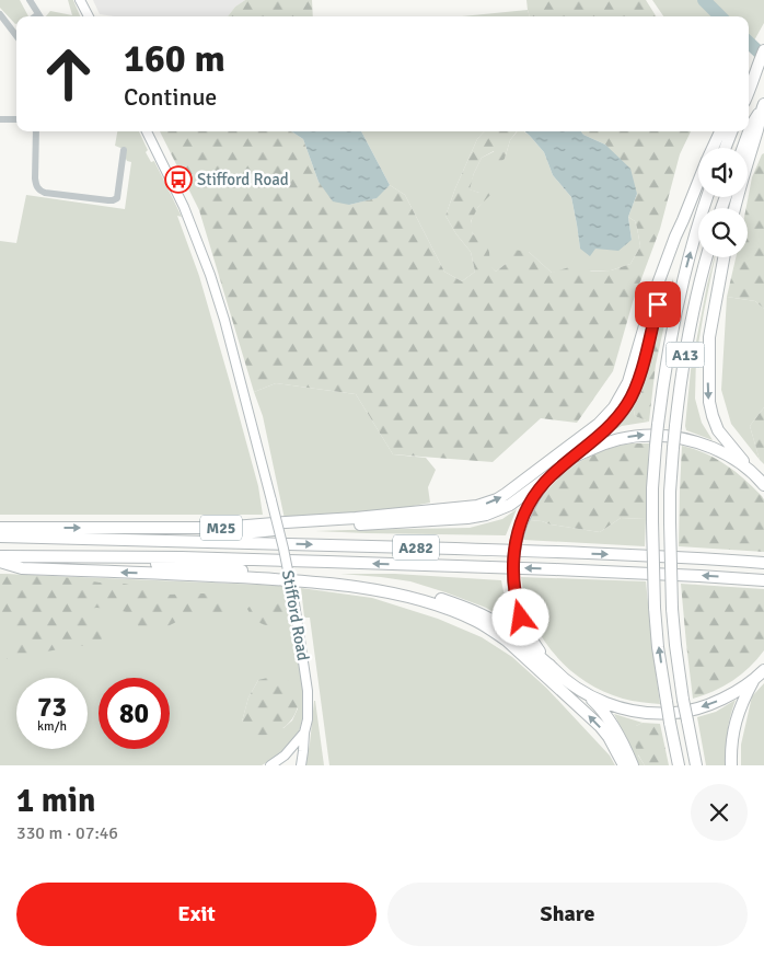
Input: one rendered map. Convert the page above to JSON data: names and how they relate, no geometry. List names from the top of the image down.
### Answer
{
  "streets": {
    "highway": ["A13", "M25", "A282"],
    "main road": ["Stifford Road"]
  },
  "crossings": [
    ["M25", "A282"]
  ],
  "places": {
    "bus stop": ["Stifford Road"]
  },
  "page": {
    "turn": ["160 m", "Continue"],
    "speed": "73 km/h",
    "limit": "80",
    "heading": ["1 min", "330 m · 07:46"],
    "buttons": ["Exit", "Share"]
  }
}
